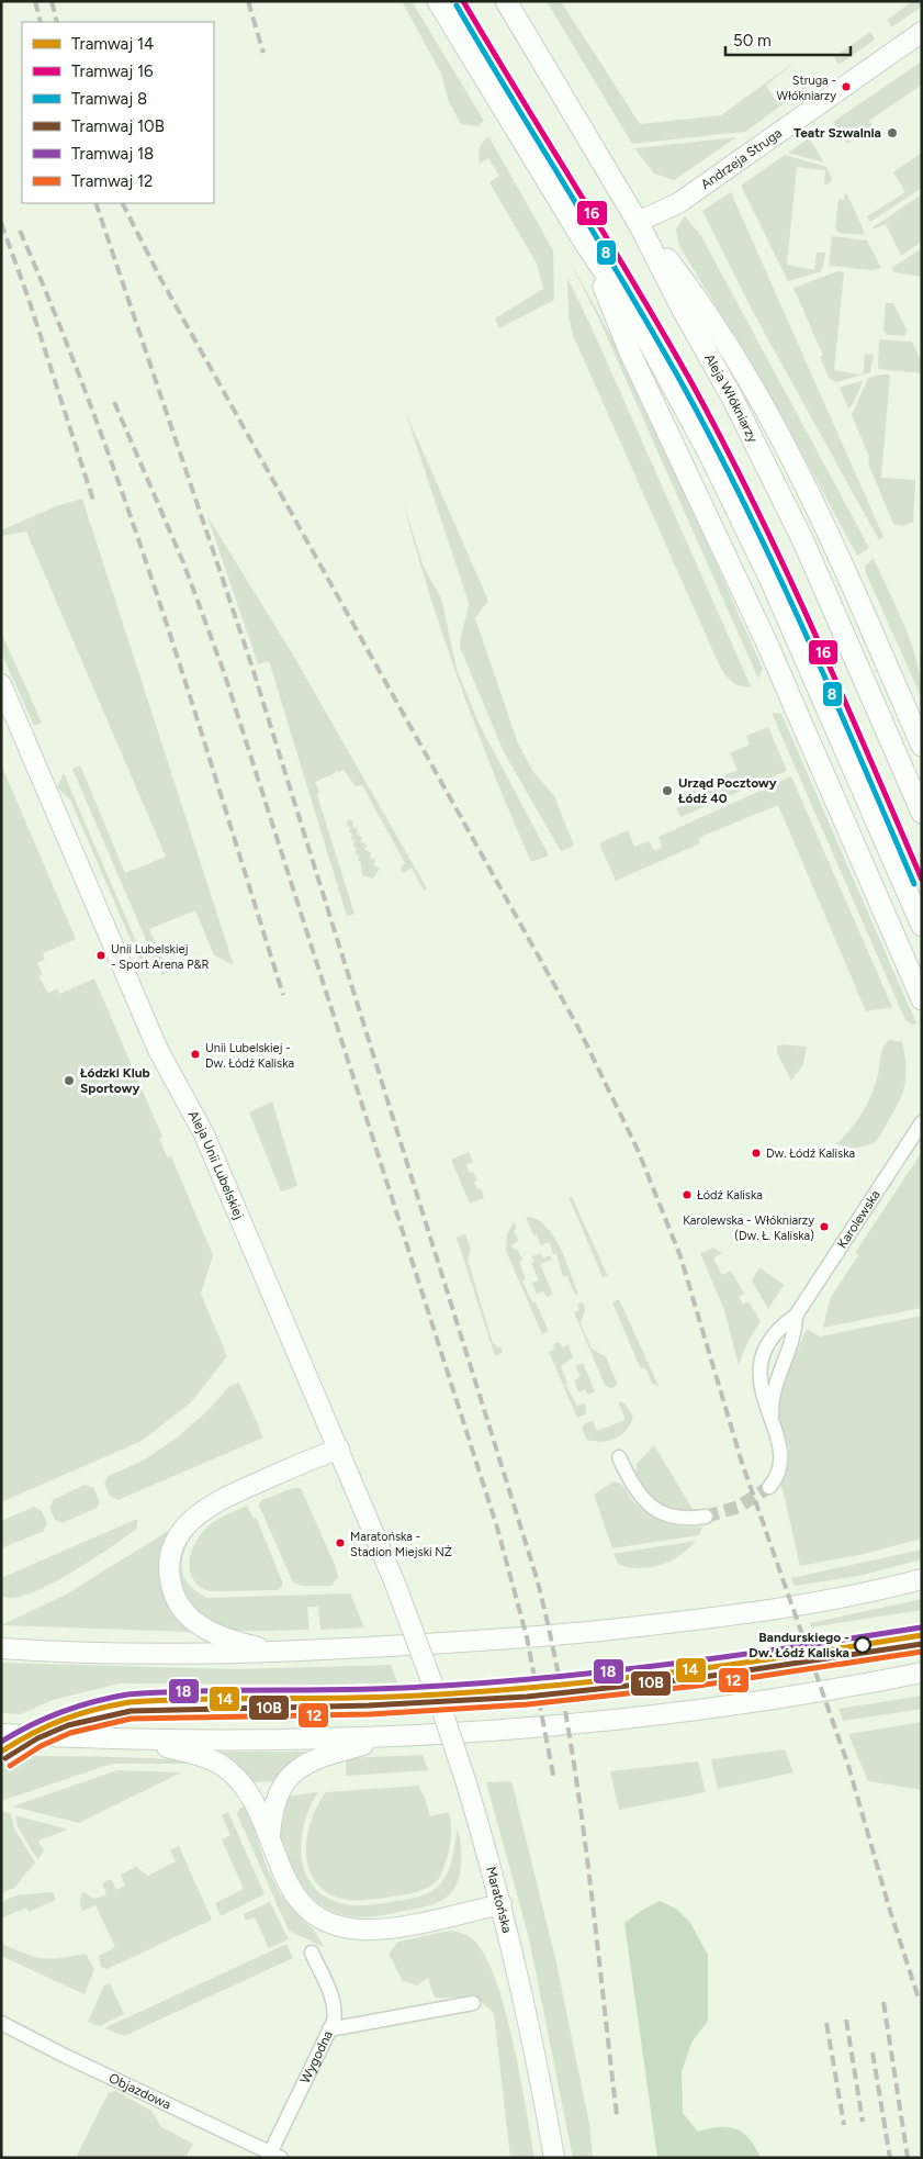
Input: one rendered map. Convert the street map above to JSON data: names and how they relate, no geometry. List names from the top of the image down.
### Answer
{
  "streets": {
    "main road": [
      "Andrzeja Struga",
      "Aleja Włókniarzy",
      "Aleja Unii Lubelskiej",
      "Maratońska"
    ],
    "street": ["Karolewska", "Wygodna", "Objazdowa"]
  },
  "crossings": [
    ["Andrzeja Struga", "Aleja Włókniarzy"],
    ["Aleja Unii Lubelskiej", "Maratońska"],
    ["Wygodna", "Objazdowa"]
  ],
  "places": [
    "Struga - Włókniarzy",
    "Teatr Szwalnia",
    "Urząd Pocztowy Łódź 40",
    "Unii Lubelskiej - Sport Arena P&R",
    "Unii Lubelskiej - Dw. Łódź Kaliska",
    "Łódzki Klub Sportowy",
    "Dw. Łódź Kaliska",
    "Łódź Kaliska",
    "Karolewska - Włókniarzy (Dw. Ł. Kaliska)",
    "Maratońska - Stadion Miejski NŻ",
    "Bandurskiego - Dw. Łódź Kaliska"
  ],
  "lines": [
    "tram line 16",
    "tram line 8",
    "tram line 18",
    "tram line 14",
    "tram line 10B",
    "tram line 12"
  ],
  "legend": [
    "Tramwaj 14",
    "Tramwaj 16",
    "Tramwaj 8",
    "Tramwaj 10B",
    "Tramwaj 18",
    "Tramwaj 12"
  ],
  "scale_bar": "50 m"
}
